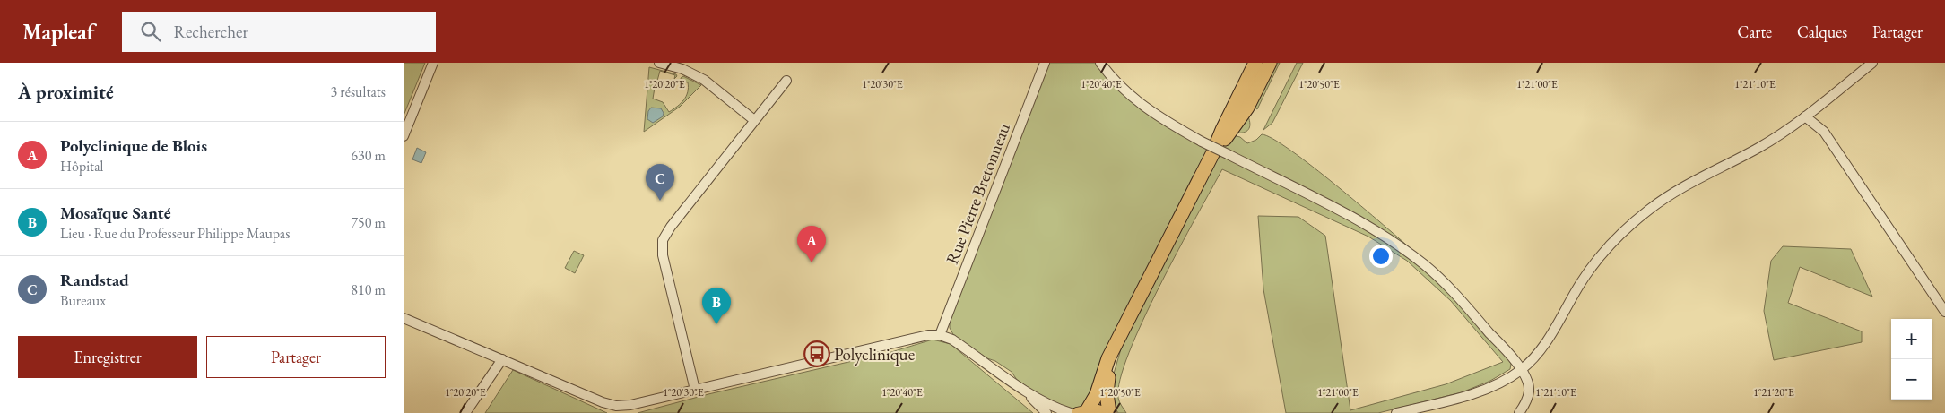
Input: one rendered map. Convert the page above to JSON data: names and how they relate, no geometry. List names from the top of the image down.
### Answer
{
  "streets": {
    "street": ["Rue Pierre Bretonneau"]
  },
  "places": {
    "bus stop": ["Polyclinique"]
  },
  "page": {
    "header": "Mapleaf",
    "search": "Rechercher",
    "nav": ["Carte", "Calques", "Partager"],
    "heading": ["À proximité", "3 résultats"],
    "list": [
      {
        "mark": "A",
        "name": "Polyclinique de Blois",
        "note": "Hôpital",
        "value": "630 m"
      },
      {
        "mark": "B",
        "name": "Mosaïque Santé",
        "note": "Lieu · Rue du Professeur Philippe Maupas",
        "value": "750 m"
      },
      {
        "mark": "C",
        "name": "Randstad",
        "note": "Bureaux",
        "value": "810 m"
      }
    ],
    "pins": ["C", "A", "B"],
    "map_buttons": ["+", "−"],
    "buttons": ["Enregistrer", "Partager"]
  },
  "coordinates": [
    "1°20'20\"E",
    "1°20'30\"E",
    "1°20'40\"E",
    "1°20'50\"E",
    "1°21'00\"E",
    "1°21'10\"E",
    "1°21'20\"E"
  ]
}
